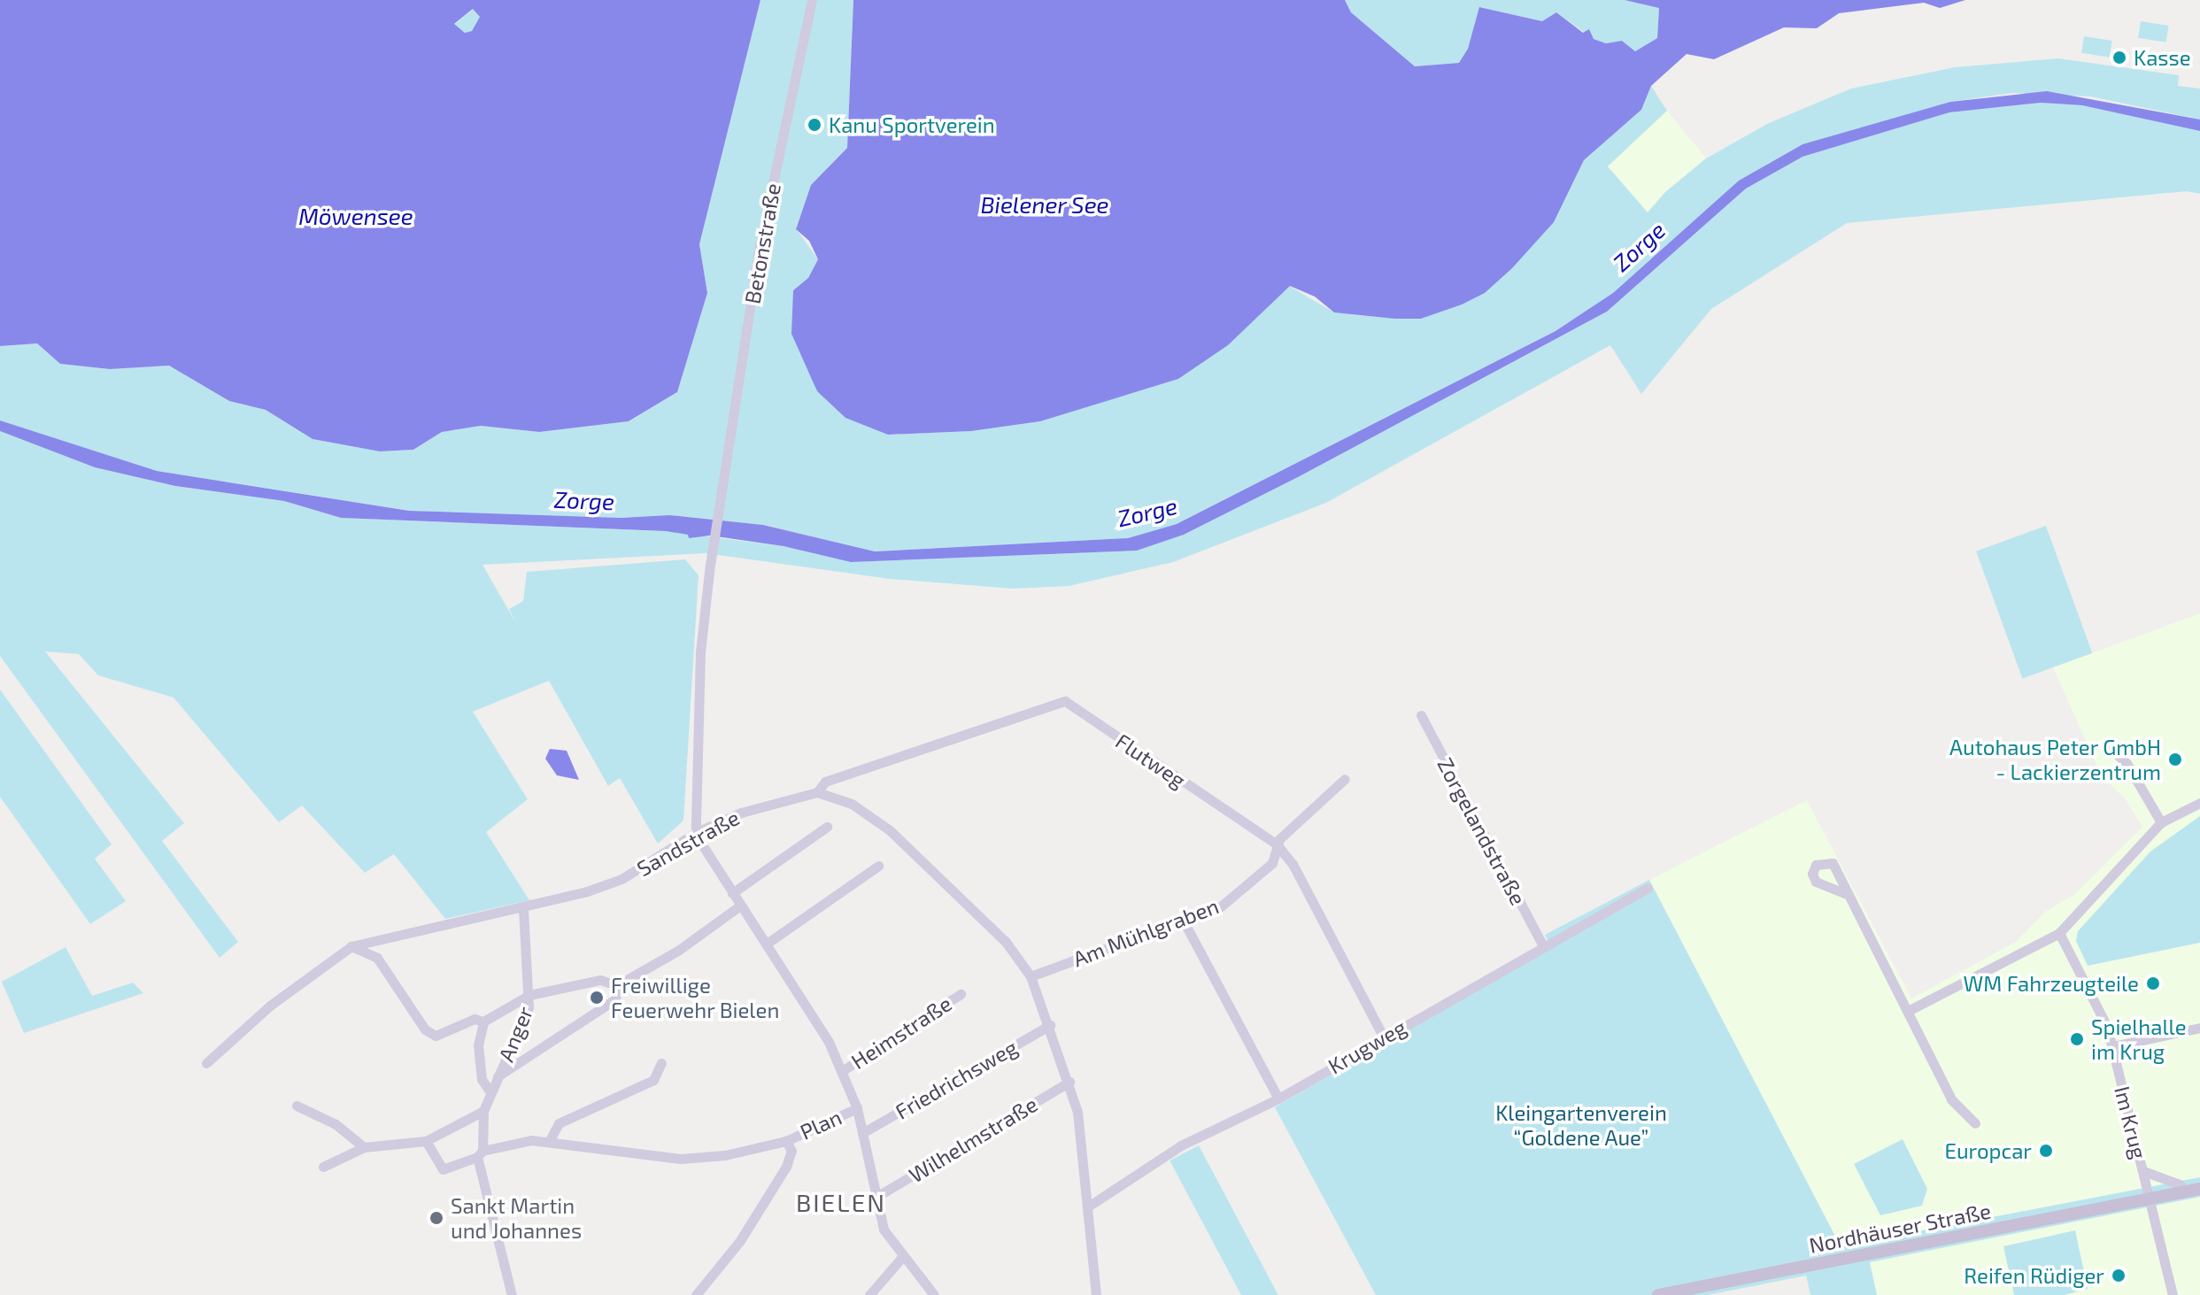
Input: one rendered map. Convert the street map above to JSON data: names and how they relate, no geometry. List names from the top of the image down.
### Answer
{
  "streets": {
    "main road": ["Nordhäuser Straße"],
    "street": [
      "Betonstraße",
      "Flutweg",
      "Zorgelandstraße",
      "Sandstraße",
      "Am Mühlgraben",
      "Heimstraße",
      "Anger",
      "Krugweg",
      "Friedrichsweg",
      "Im Krug",
      "Plan",
      "Wilhelmstraße"
    ]
  },
  "crossings": [
    ["Betonstraße", "Sandstraße"],
    ["Flutweg", "Sandstraße"],
    ["Flutweg", "Am Mühlgraben"],
    ["Flutweg", "Krugweg"],
    ["Zorgelandstraße", "Krugweg"],
    ["Im Krug", "Nordhäuser Straße"]
  ],
  "districts": ["BIELEN"],
  "water": ["Bielener See", "Möwensee", "Zorge"],
  "parks": ["Kleingartenverein “Goldene Aue”"],
  "places": [
    "Kasse",
    "Kanu Sportverein",
    "Autohaus Peter GmbH - Lackierzentrum",
    "WM Fahrzeugteile",
    "Freiwillige Feuerwehr Bielen",
    "Spielhalle im Krug",
    "Europcar",
    "Sankt Martin und Johannes",
    "Reifen Rüdiger"
  ]
}
